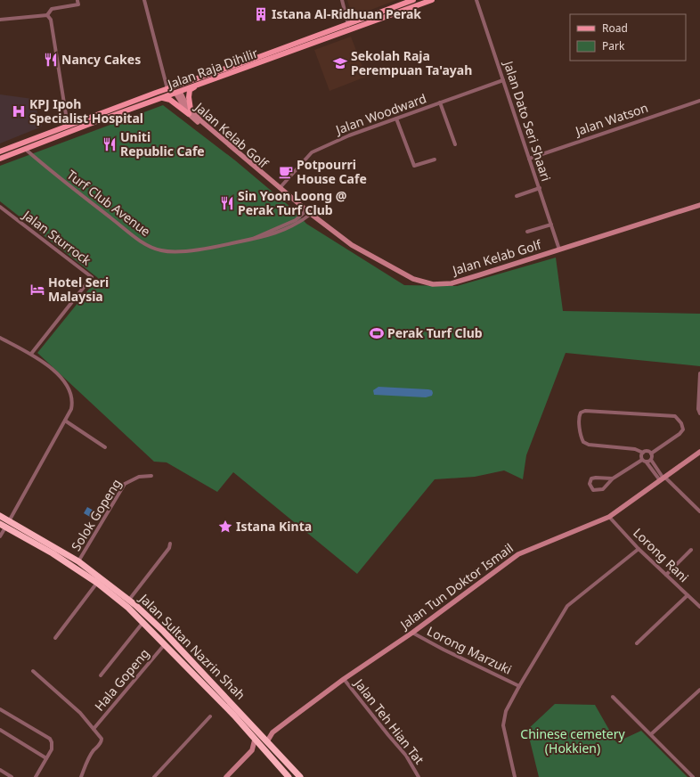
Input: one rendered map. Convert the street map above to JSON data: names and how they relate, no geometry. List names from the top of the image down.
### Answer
{
  "streets": {
    "highway": ["Jalan Sultan Nazrin Shah"],
    "main road": ["Jalan Raja Dihilir"],
    "street": [
      "Jalan Woodward",
      "Jalan Watson",
      "Jalan Dato Seri Shaari",
      "Jalan Kelab Golf",
      "Turf Club Avenue",
      "Jalan Sturrock",
      "Solok Gopeng",
      "Lorong Rani",
      "Jalan Tun Doktor Ismail",
      "Lorong Marzuki",
      "Hala Gopeng",
      "Jalan Teh Hian Tat"
    ]
  },
  "crossings": [
    ["Jalan Raja Dihilir", "Turf Club Avenue"],
    ["Jalan Woodward", "Jalan Dato Seri Shaari"],
    ["Jalan Woodward", "Jalan Kelab Golf"],
    ["Jalan Watson", "Jalan Dato Seri Shaari"],
    ["Jalan Dato Seri Shaari", "Jalan Kelab Golf"],
    ["Jalan Kelab Golf", "Turf Club Avenue"],
    ["Solok Gopeng", "Jalan Sultan Nazrin Shah"],
    ["Lorong Rani", "Jalan Tun Doktor Ismail"],
    ["Jalan Tun Doktor Ismail", "Jalan Sultan Nazrin Shah"],
    ["Jalan Tun Doktor Ismail", "Lorong Marzuki"],
    ["Jalan Tun Doktor Ismail", "Jalan Teh Hian Tat"],
    ["Jalan Sultan Nazrin Shah", "Hala Gopeng"]
  ],
  "parks": ["Chinese cemetery (Hokkien)"],
  "places": {
    "building": ["Istana Al-Ridhuan Perak"],
    "restaurant": ["Nancy Cakes", "Uniti Republic Cafe", "Sin Yoon Loong @ Perak Turf Club"],
    "school or university": ["Sekolah Raja Perempuan Ta'ayah"],
    "hospital": ["KPJ Ipoh Specialist Hospital"],
    "cafe": ["Potpourri House Cafe"],
    "hotel": ["Hotel Seri Malaysia"],
    "sports": ["Perak Turf Club"],
    "place": ["Istana Kinta"]
  },
  "legend": ["Road", "Park"]
}
